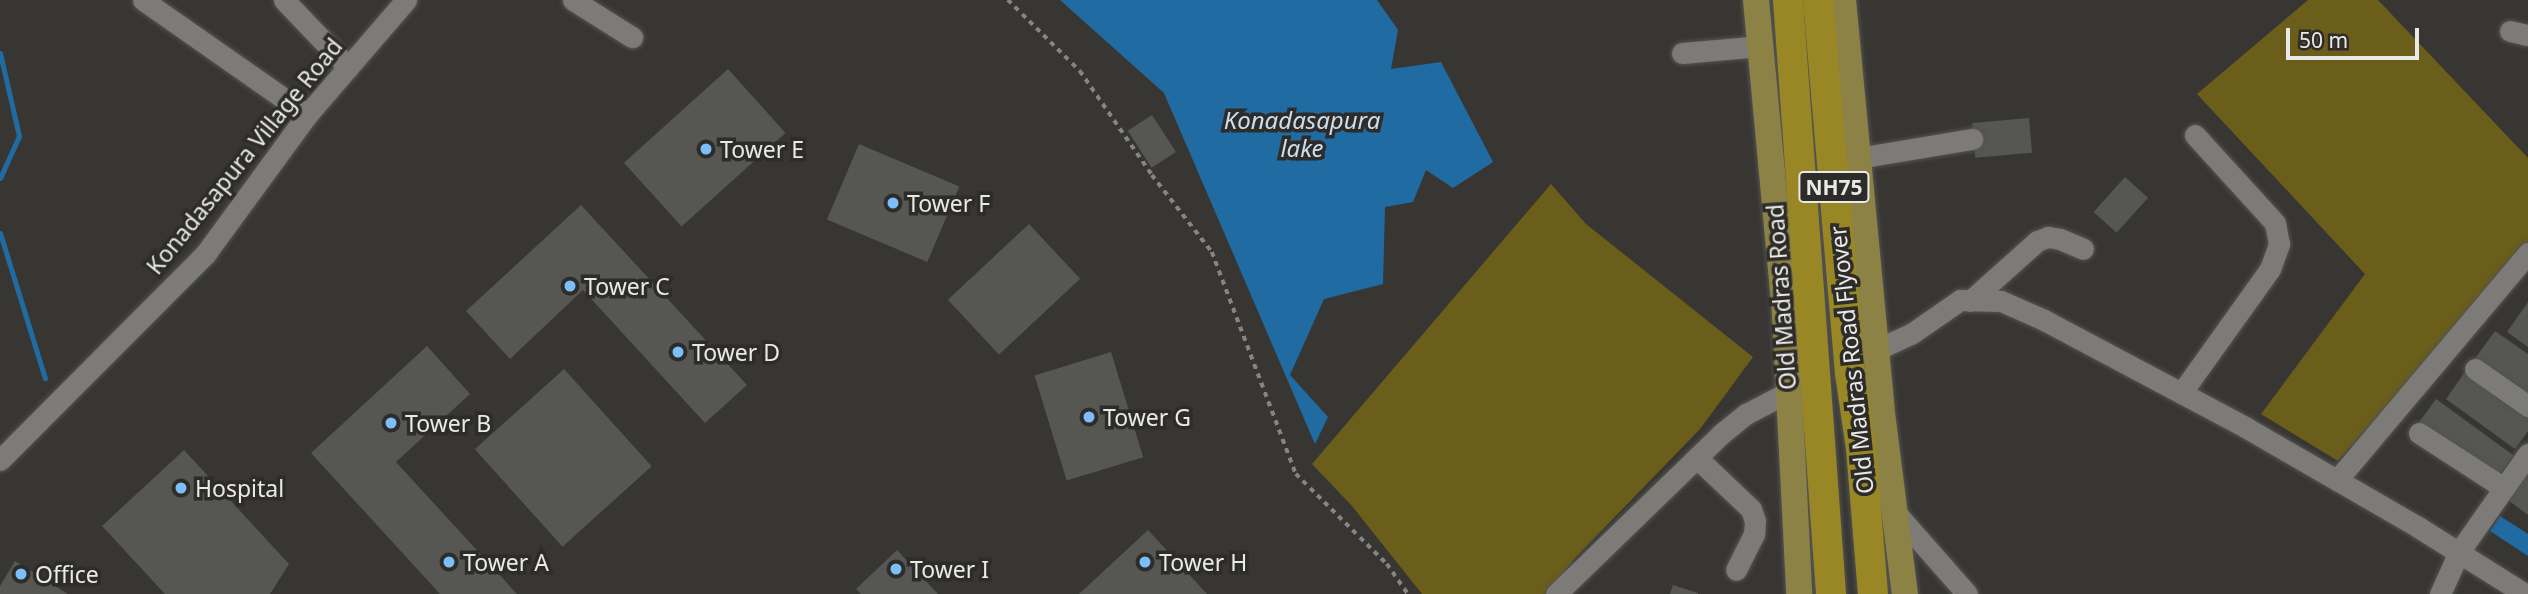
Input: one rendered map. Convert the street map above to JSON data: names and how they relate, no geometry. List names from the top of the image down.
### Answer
{
  "streets": {
    "highway": ["NH75", "Old Madras Road Flyover"],
    "main road": ["Old Madras Road"],
    "street": ["Konadasapura Village Road"]
  },
  "water": ["Konadasapura lake"],
  "places": [
    "Tower E",
    "Tower F",
    "Tower C",
    "Tower D",
    "Tower G",
    "Tower B",
    "Hospital",
    "Tower A",
    "Tower H",
    "Tower I",
    "Office"
  ],
  "scale_bar": "50 m"
}
